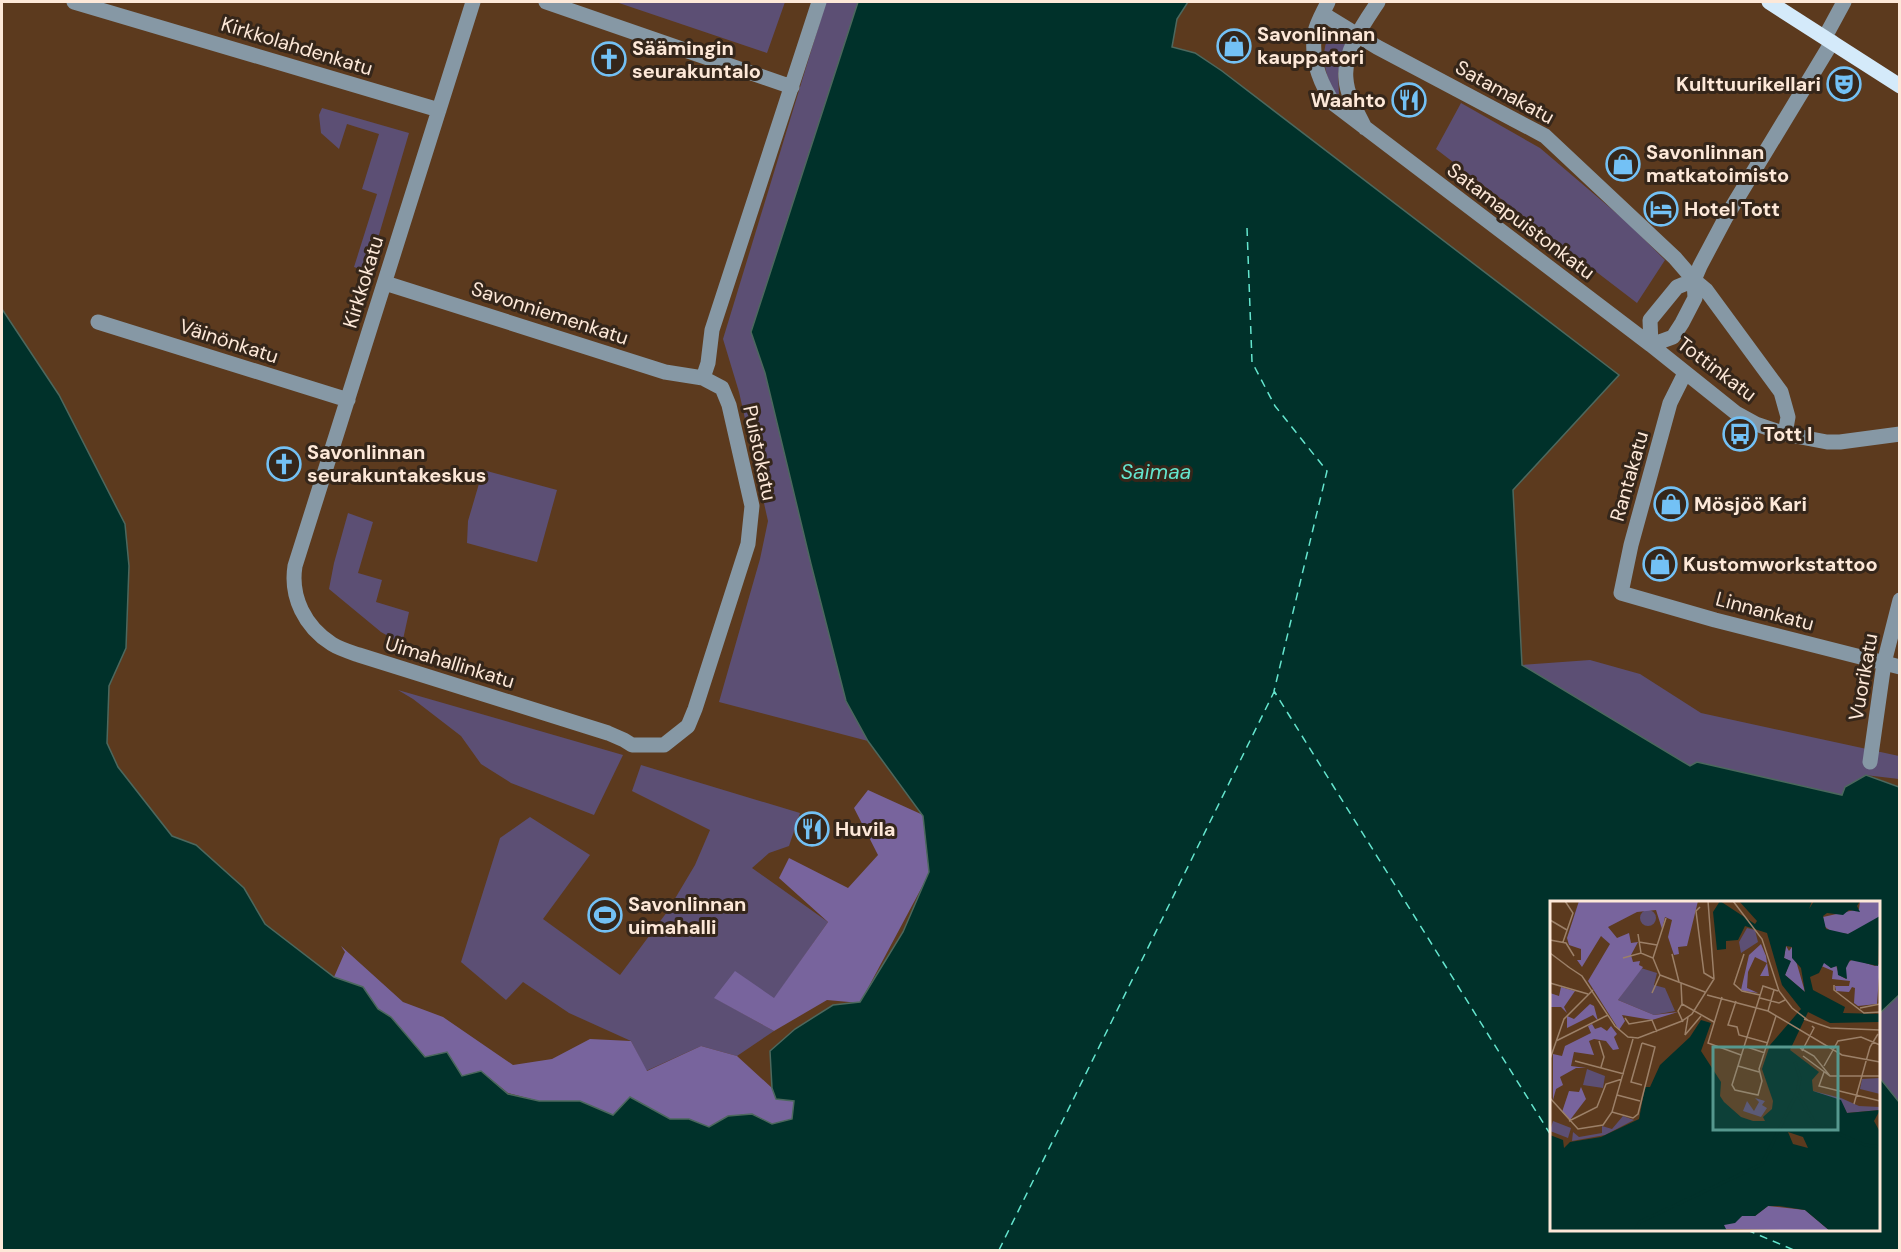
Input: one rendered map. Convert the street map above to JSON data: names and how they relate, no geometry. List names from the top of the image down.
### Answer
{
  "streets": {
    "street": [
      "Kirkkolahdenkatu",
      "Satamakatu",
      "Satamapuistonkatu",
      "Kirkkokatu",
      "Savonniemenkatu",
      "Väinönkatu",
      "Tottinkatu",
      "Puistokatu",
      "Rantakatu",
      "Linnankatu",
      "Uimahallinkatu",
      "Vuorikatu"
    ]
  },
  "crossings": [
    ["Kirkkolahdenkatu", "Kirkkokatu"],
    ["Satamakatu", "Satamapuistonkatu"],
    ["Satamakatu", "Tottinkatu"],
    ["Satamapuistonkatu", "Tottinkatu"],
    ["Kirkkokatu", "Savonniemenkatu"],
    ["Kirkkokatu", "Väinönkatu"],
    ["Kirkkokatu", "Uimahallinkatu"],
    ["Savonniemenkatu", "Puistokatu"],
    ["Tottinkatu", "Rantakatu"],
    ["Puistokatu", "Uimahallinkatu"],
    ["Rantakatu", "Linnankatu"],
    ["Linnankatu", "Vuorikatu"]
  ],
  "water": ["Saimaa"],
  "places": {
    "shop": [
      "Savonlinnan kauppatori",
      "Savonlinnan matkatoimisto",
      "Mösjöö Kari",
      "Kustomworkstattoo"
    ],
    "church": ["Säämingin seurakuntalo", "Savonlinnan seurakuntakeskus"],
    "theatre": ["Kulttuurikellari"],
    "restaurant": ["Waahto", "Huvila"],
    "hotel": ["Hotel Tott"],
    "bus stop": ["Tott I"],
    "sports": ["Savonlinnan uimahalli"]
  }
}
